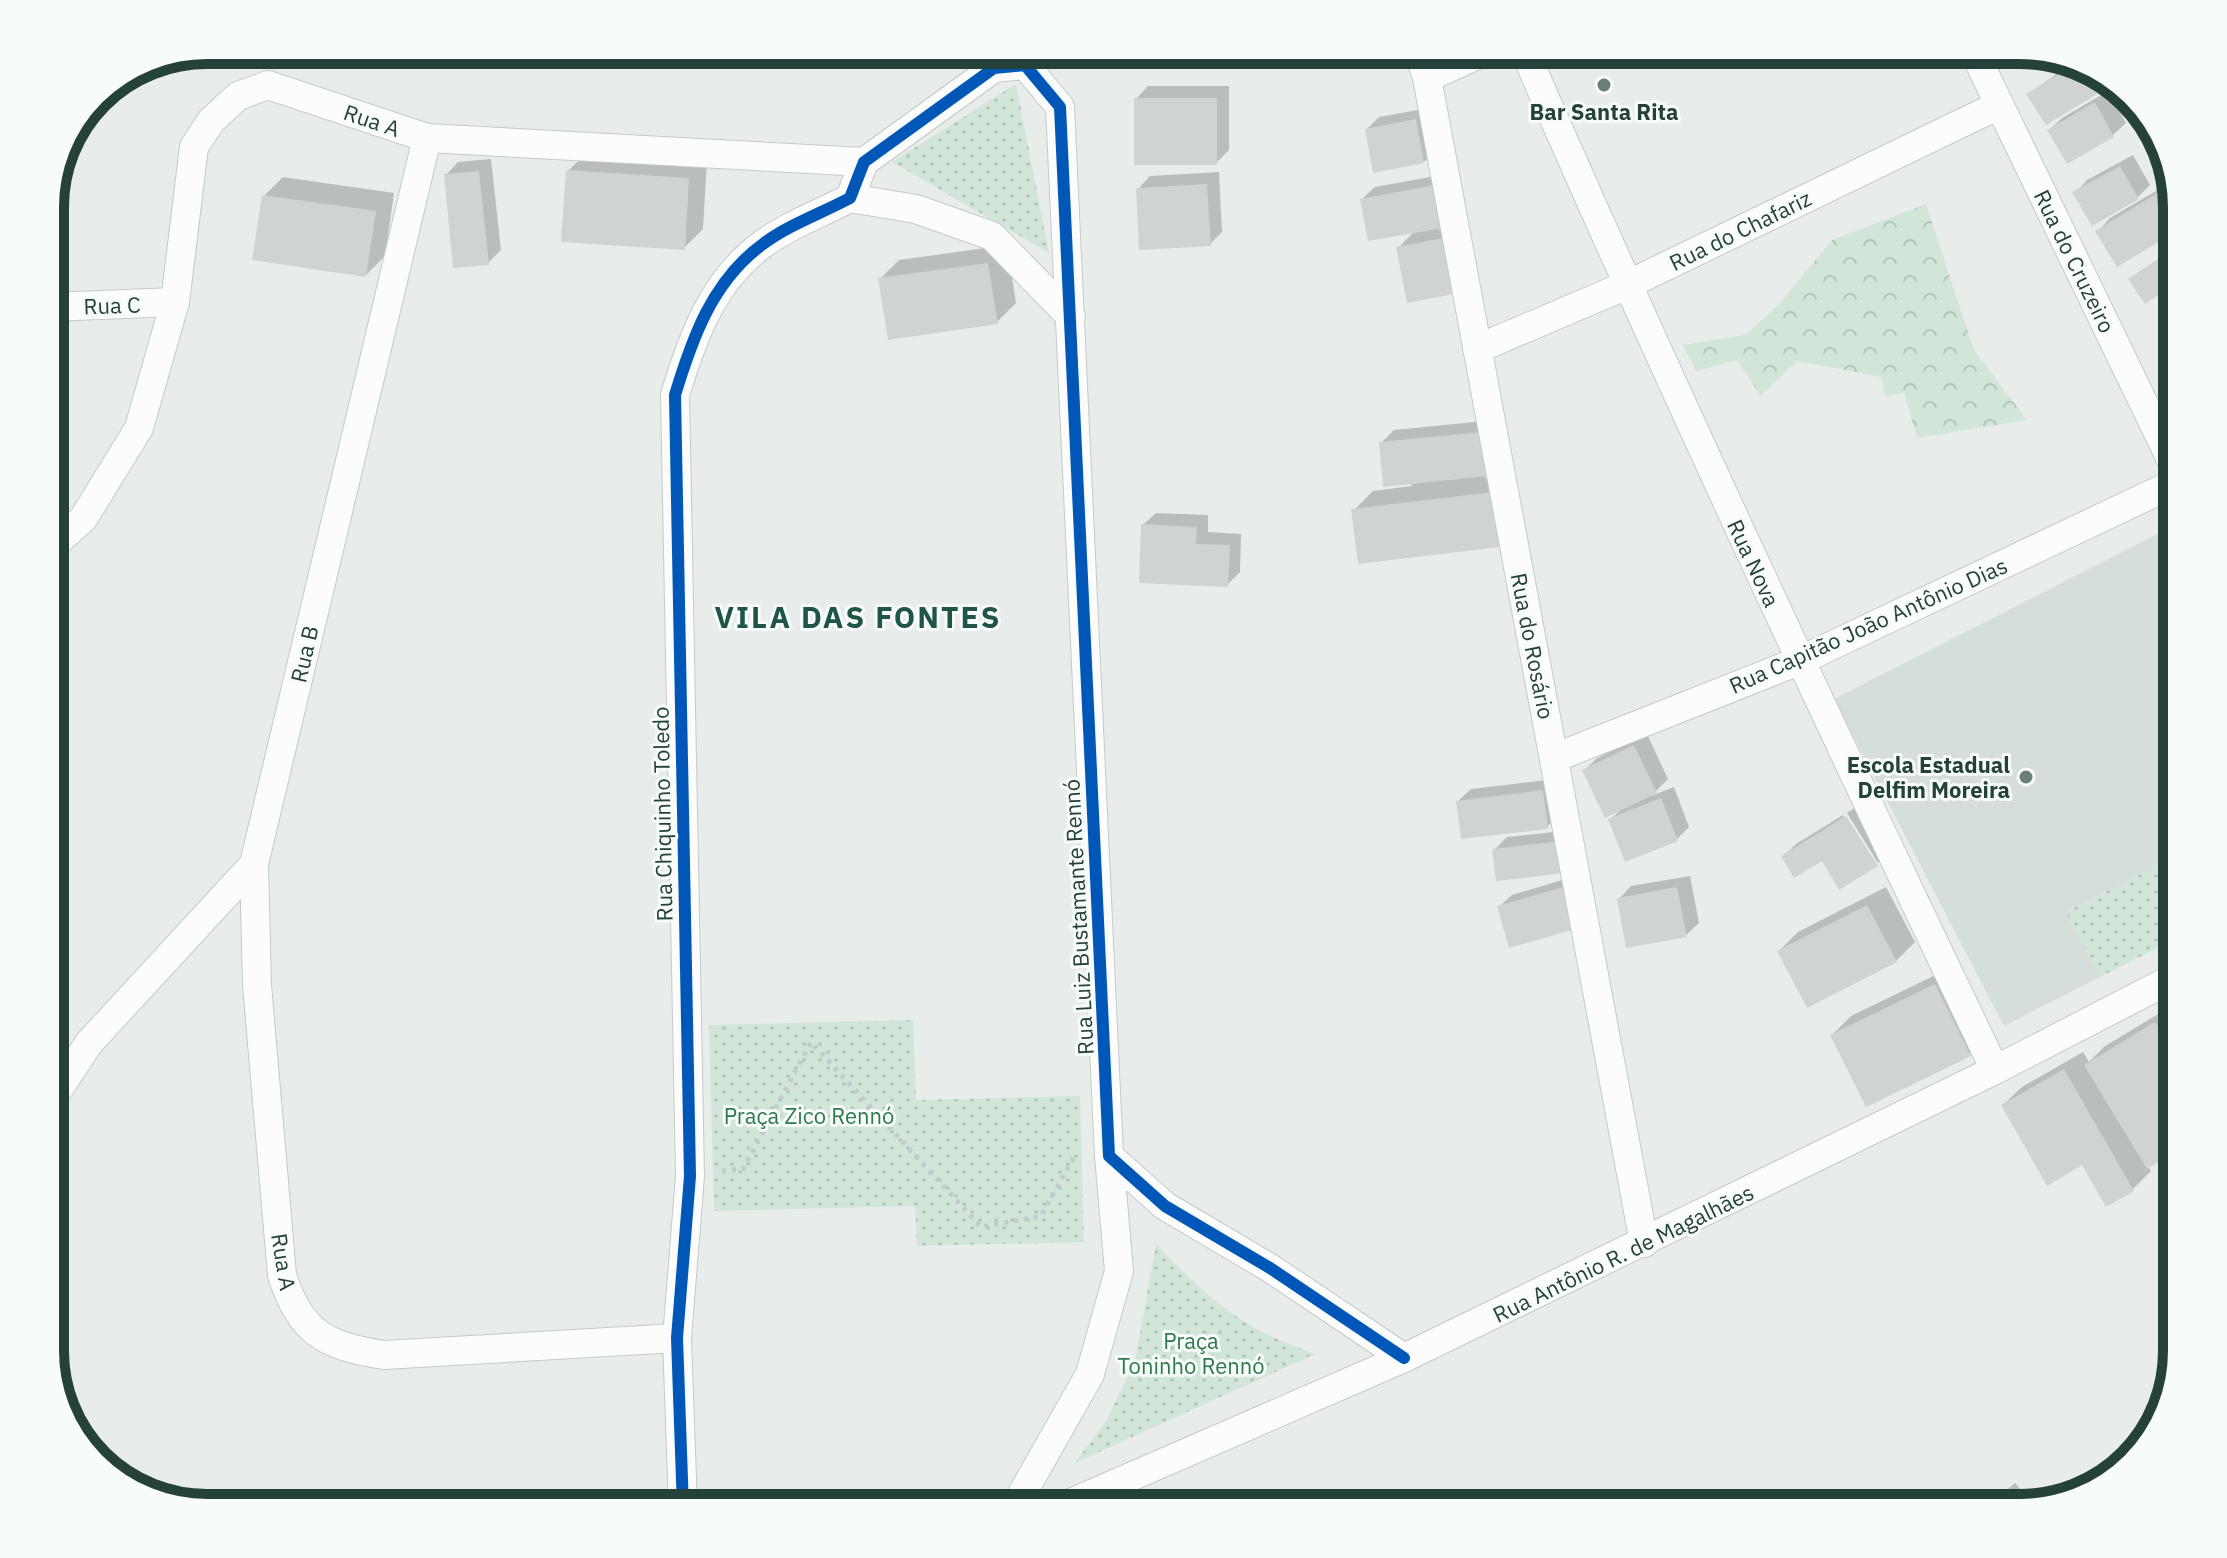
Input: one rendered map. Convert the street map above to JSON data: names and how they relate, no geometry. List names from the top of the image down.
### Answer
{
  "streets": {
    "street": [
      "Rua A",
      "Rua do Chafariz",
      "Rua do Cruzeiro",
      "Rua C",
      "Rua Nova",
      "Rua Capitão João Antônio Dias",
      "Rua do Rosário",
      "Rua B",
      "Rua Chiquinho Toledo",
      "Rua Luiz Bustamante Rennó",
      "Rua Antônio R. de Magalhães"
    ]
  },
  "crossings": [
    ["Rua A", "Rua C"],
    ["Rua A", "Rua B"],
    ["Rua A", "Rua Chiquinho Toledo"],
    ["Rua A", "Rua Luiz Bustamante Rennó"],
    ["Rua do Chafariz", "Rua do Cruzeiro"],
    ["Rua do Chafariz", "Rua Nova"],
    ["Rua do Chafariz", "Rua do Rosário"],
    ["Rua Nova", "Rua Capitão João Antônio Dias"],
    ["Rua Nova", "Rua Antônio R. de Magalhães"],
    ["Rua Capitão João Antônio Dias", "Rua do Rosário"],
    ["Rua do Rosário", "Rua Antônio R. de Magalhães"]
  ],
  "districts": ["VILA DAS FONTES"],
  "parks": ["Praça Zico Rennó", "Praça Toninho Rennó"],
  "places": ["Bar Santa Rita", "Escola Estadual Delfim Moreira"]
}
